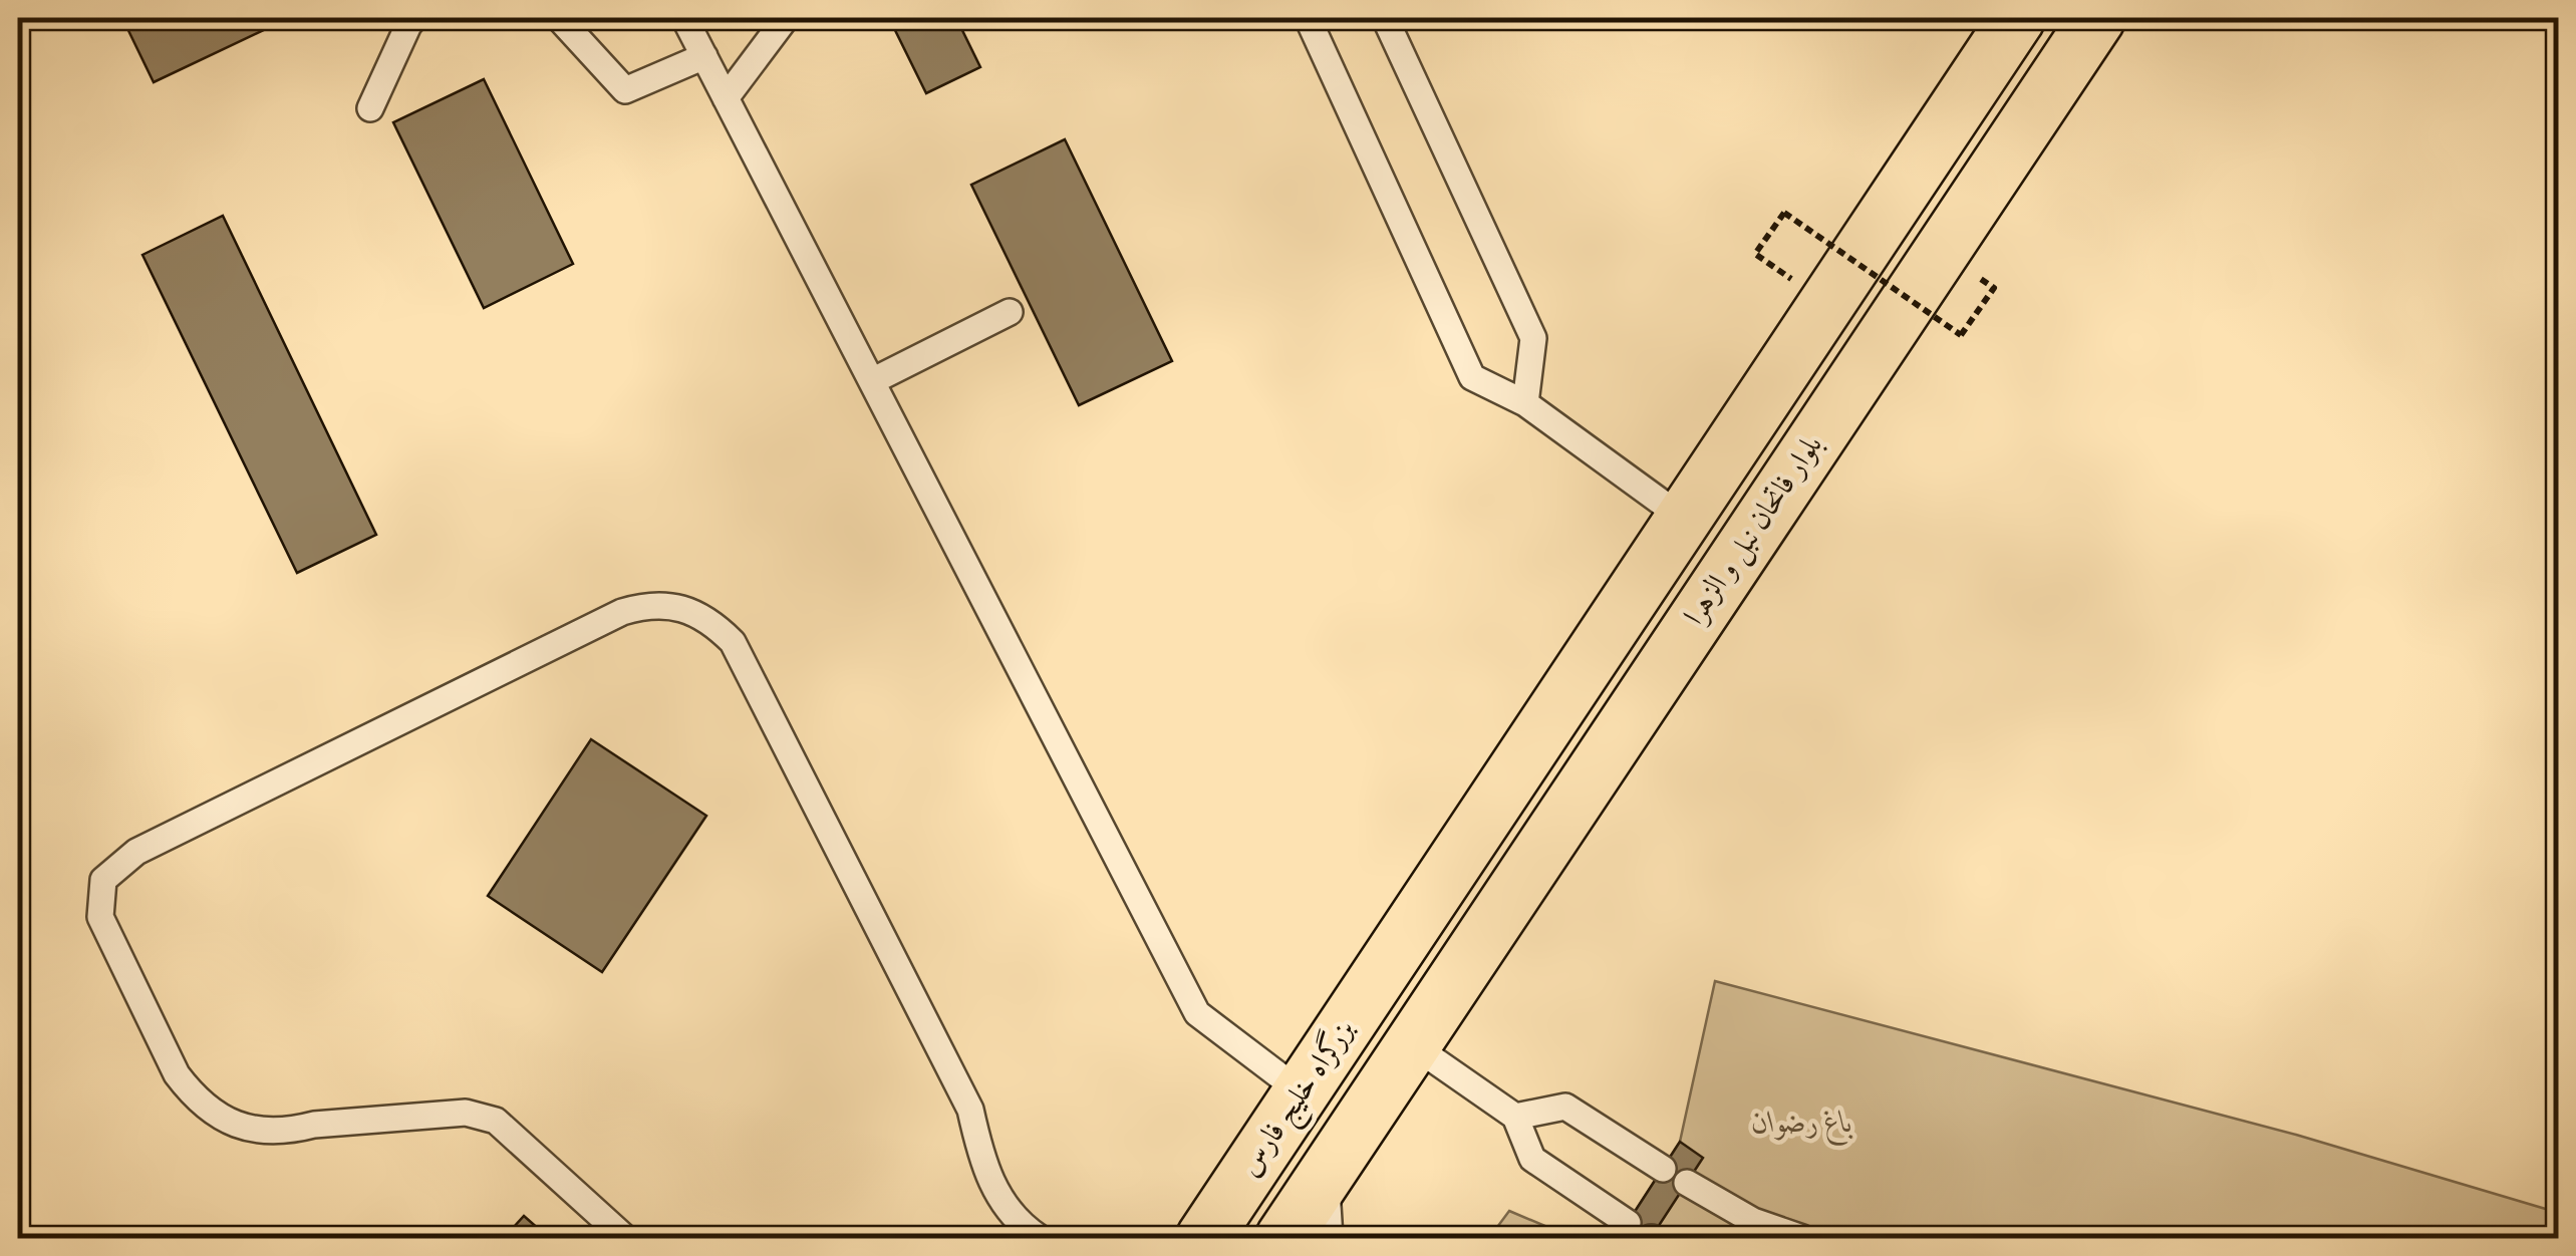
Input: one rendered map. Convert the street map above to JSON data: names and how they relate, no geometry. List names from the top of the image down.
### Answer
{
  "streets": {
    "highway": ["بلوار فاتحان نبل و الزهرا", "بزرگراه خلیج فارس"]
  },
  "parks": ["باغ رضوان"]
}
